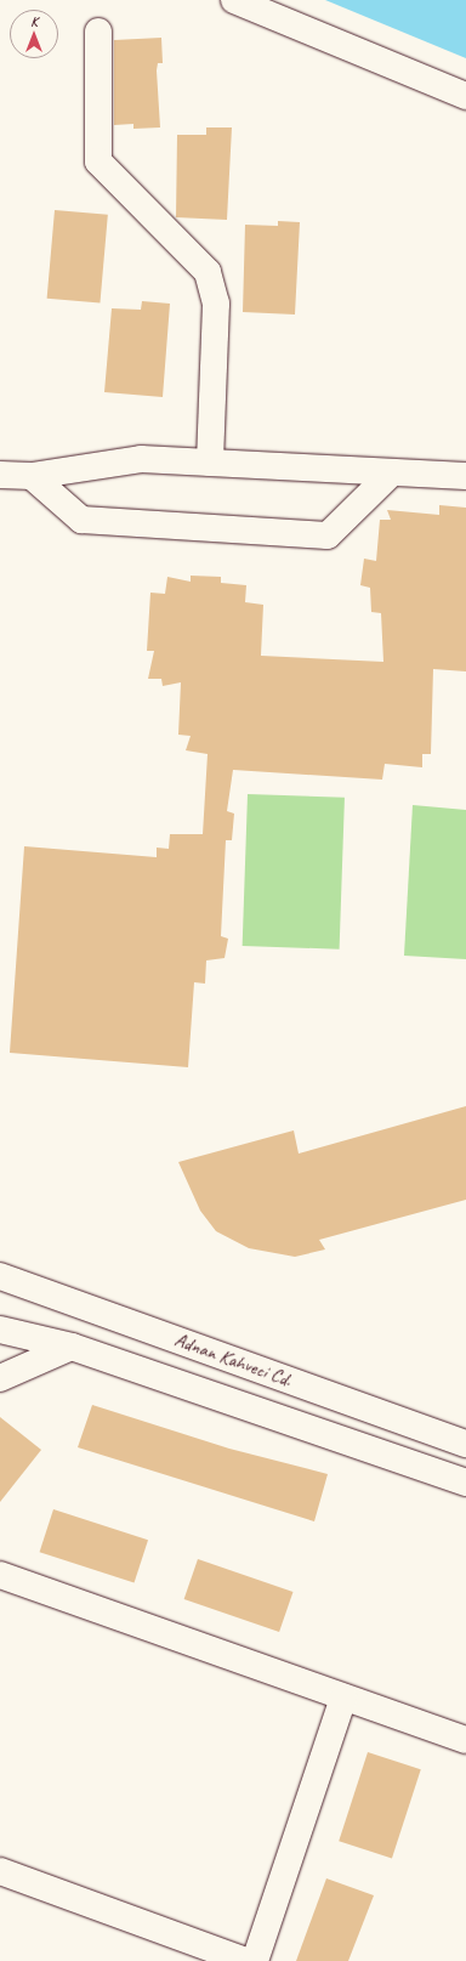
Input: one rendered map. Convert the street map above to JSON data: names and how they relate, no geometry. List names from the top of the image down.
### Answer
{
  "streets": {
    "street": ["Adnan Kahveci Cd."]
  },
  "north": "top"
}
